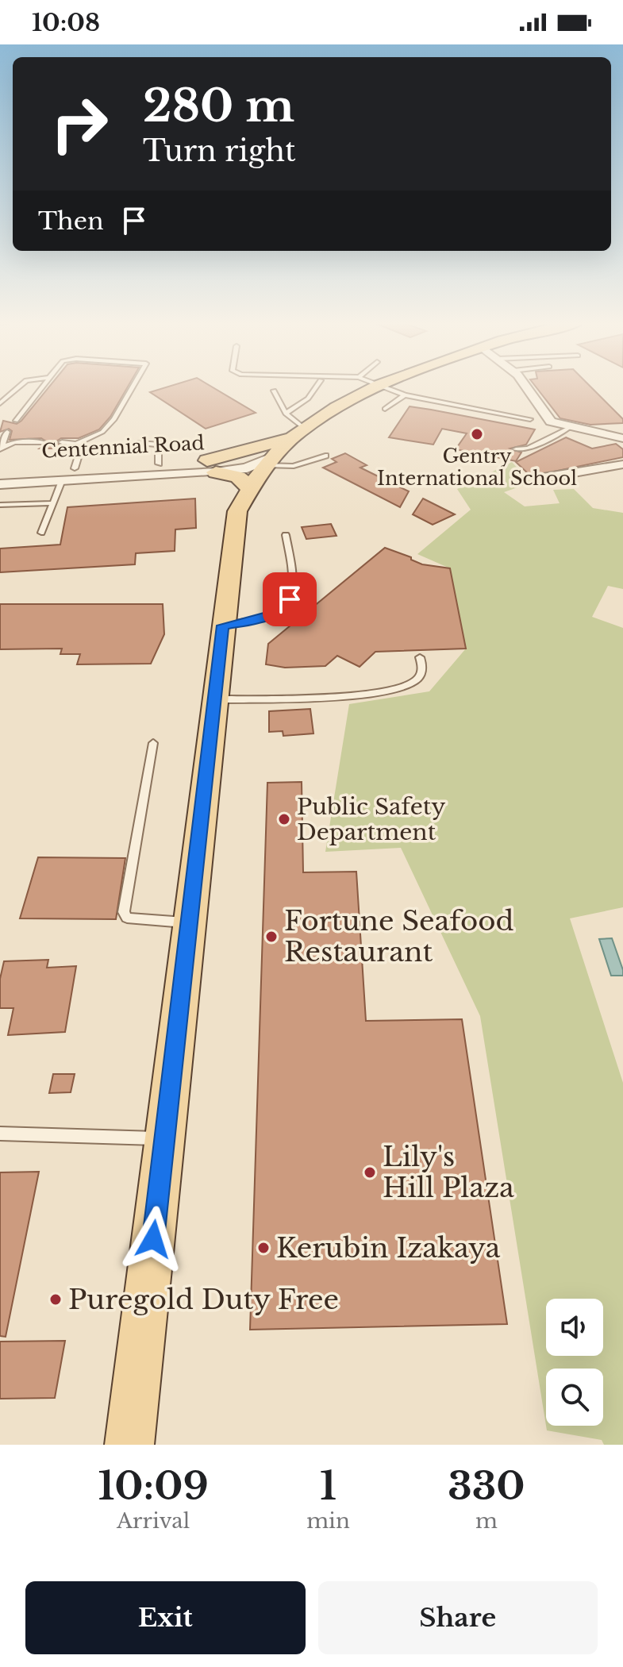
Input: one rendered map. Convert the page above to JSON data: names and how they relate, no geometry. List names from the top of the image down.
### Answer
{
  "streets": {
    "street": ["Centennial Road"]
  },
  "places": [
    "Gentry International School",
    "Public Safety Department",
    "Fortune Seafood Restaurant",
    "Lily's Hill Plaza",
    "Kerubin Izakaya",
    "Puregold Duty Free"
  ],
  "page": {
    "status": "10:08",
    "turn": ["280 m", "Turn right"],
    "then": "Then",
    "eta": [
      "10:09",
      "Arrival",
      "1",
      "min",
      "330",
      "m"
    ],
    "buttons": ["Exit", "Share"]
  }
}
